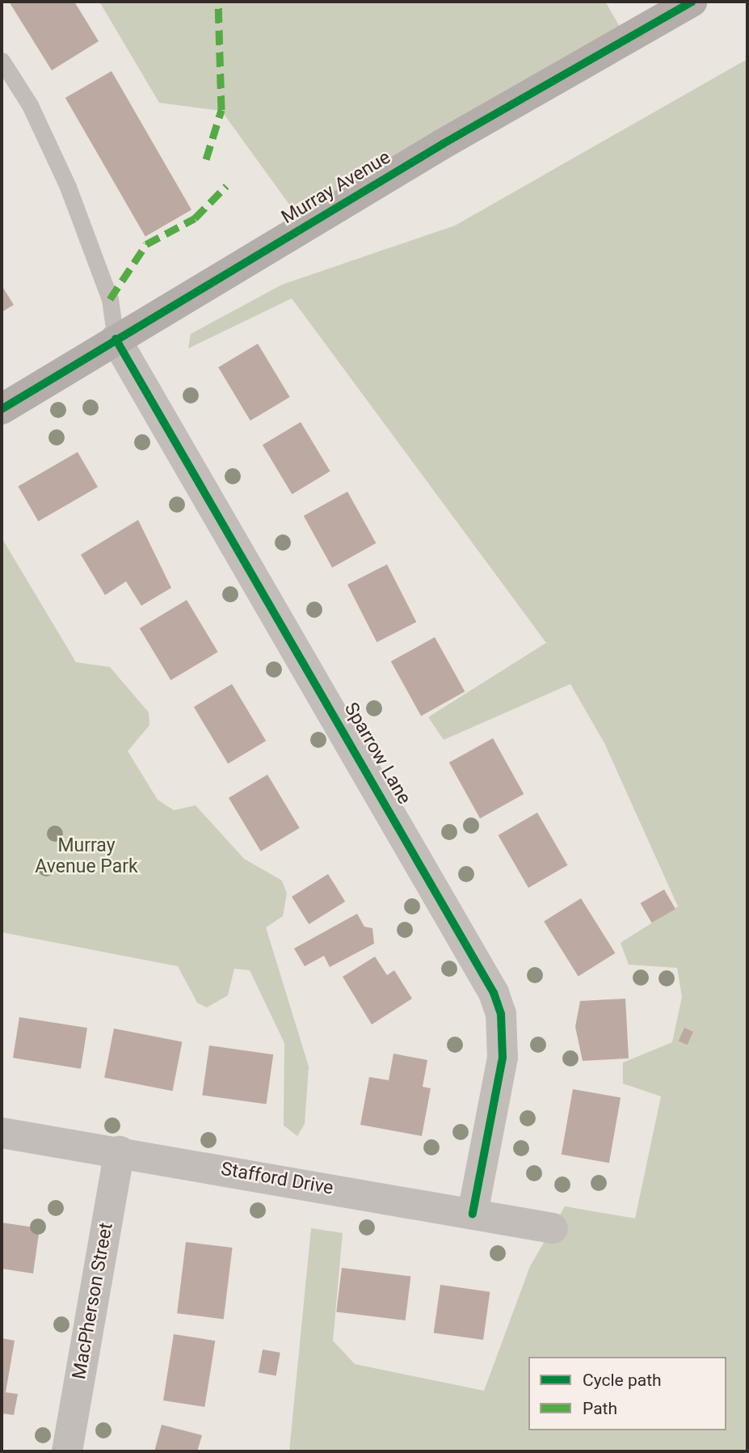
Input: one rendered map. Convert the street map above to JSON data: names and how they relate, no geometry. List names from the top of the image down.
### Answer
{
  "streets": {
    "street": [
      "Murray Avenue",
      "Sparrow Lane",
      "Stafford Drive",
      "MacPherson Street"
    ]
  },
  "crossings": [
    ["Murray Avenue", "Sparrow Lane"],
    ["Sparrow Lane", "Stafford Drive"],
    ["Stafford Drive", "MacPherson Street"]
  ],
  "parks": ["Murray Avenue Park"],
  "legend": ["Cycle path", "Path"]
}
